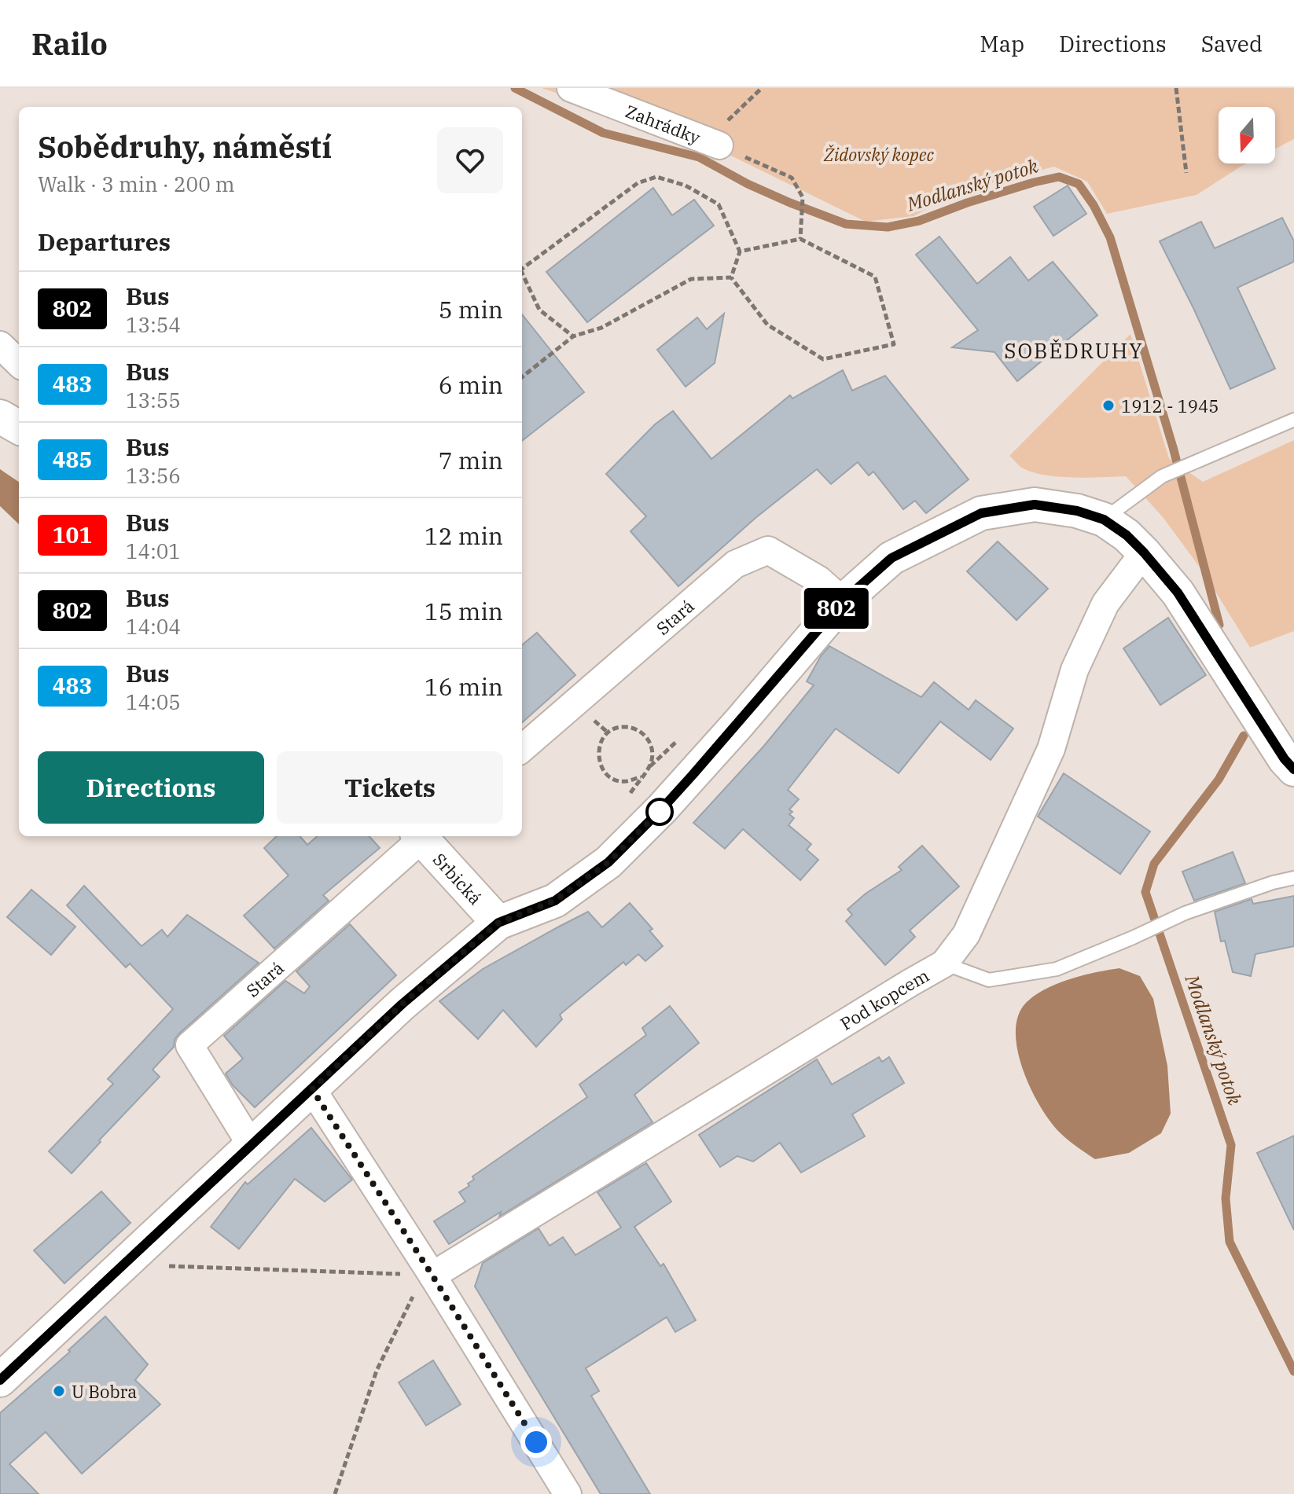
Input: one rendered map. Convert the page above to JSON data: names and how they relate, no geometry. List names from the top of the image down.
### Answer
{
  "streets": {
    "street": [
      "Zahrádky",
      "Stará",
      "Srbická",
      "Pod kopcem"
    ]
  },
  "districts": ["SOBĚDRUHY"],
  "water": ["Modlanský potok"],
  "parks": ["Židovský kopec"],
  "places": ["1912 - 1945", "U Bobra"],
  "lines": ["bus line 802"],
  "north": "bottom",
  "page": {
    "header": "Railo",
    "nav": ["Map", "Directions", "Saved"],
    "on_map": "802",
    "heading": [
      ["Sobědruhy, náměstí", "Walk · 3 min · 200 m"],
      "Departures"
    ],
    "list": [
      {
        "mark": "802",
        "name": "Bus",
        "note": "13:54",
        "value": "5 min"
      },
      {
        "mark": "483",
        "name": "Bus",
        "note": "13:55",
        "value": "6 min"
      },
      {
        "mark": "485",
        "name": "Bus",
        "note": "13:56",
        "value": "7 min"
      },
      {
        "mark": "101",
        "name": "Bus",
        "note": "14:01",
        "value": "12 min"
      },
      {
        "mark": "802",
        "name": "Bus",
        "note": "14:04",
        "value": "15 min"
      },
      {
        "mark": "483",
        "name": "Bus",
        "note": "14:05",
        "value": "16 min"
      }
    ],
    "buttons": ["Directions", "Tickets"]
  }
}
